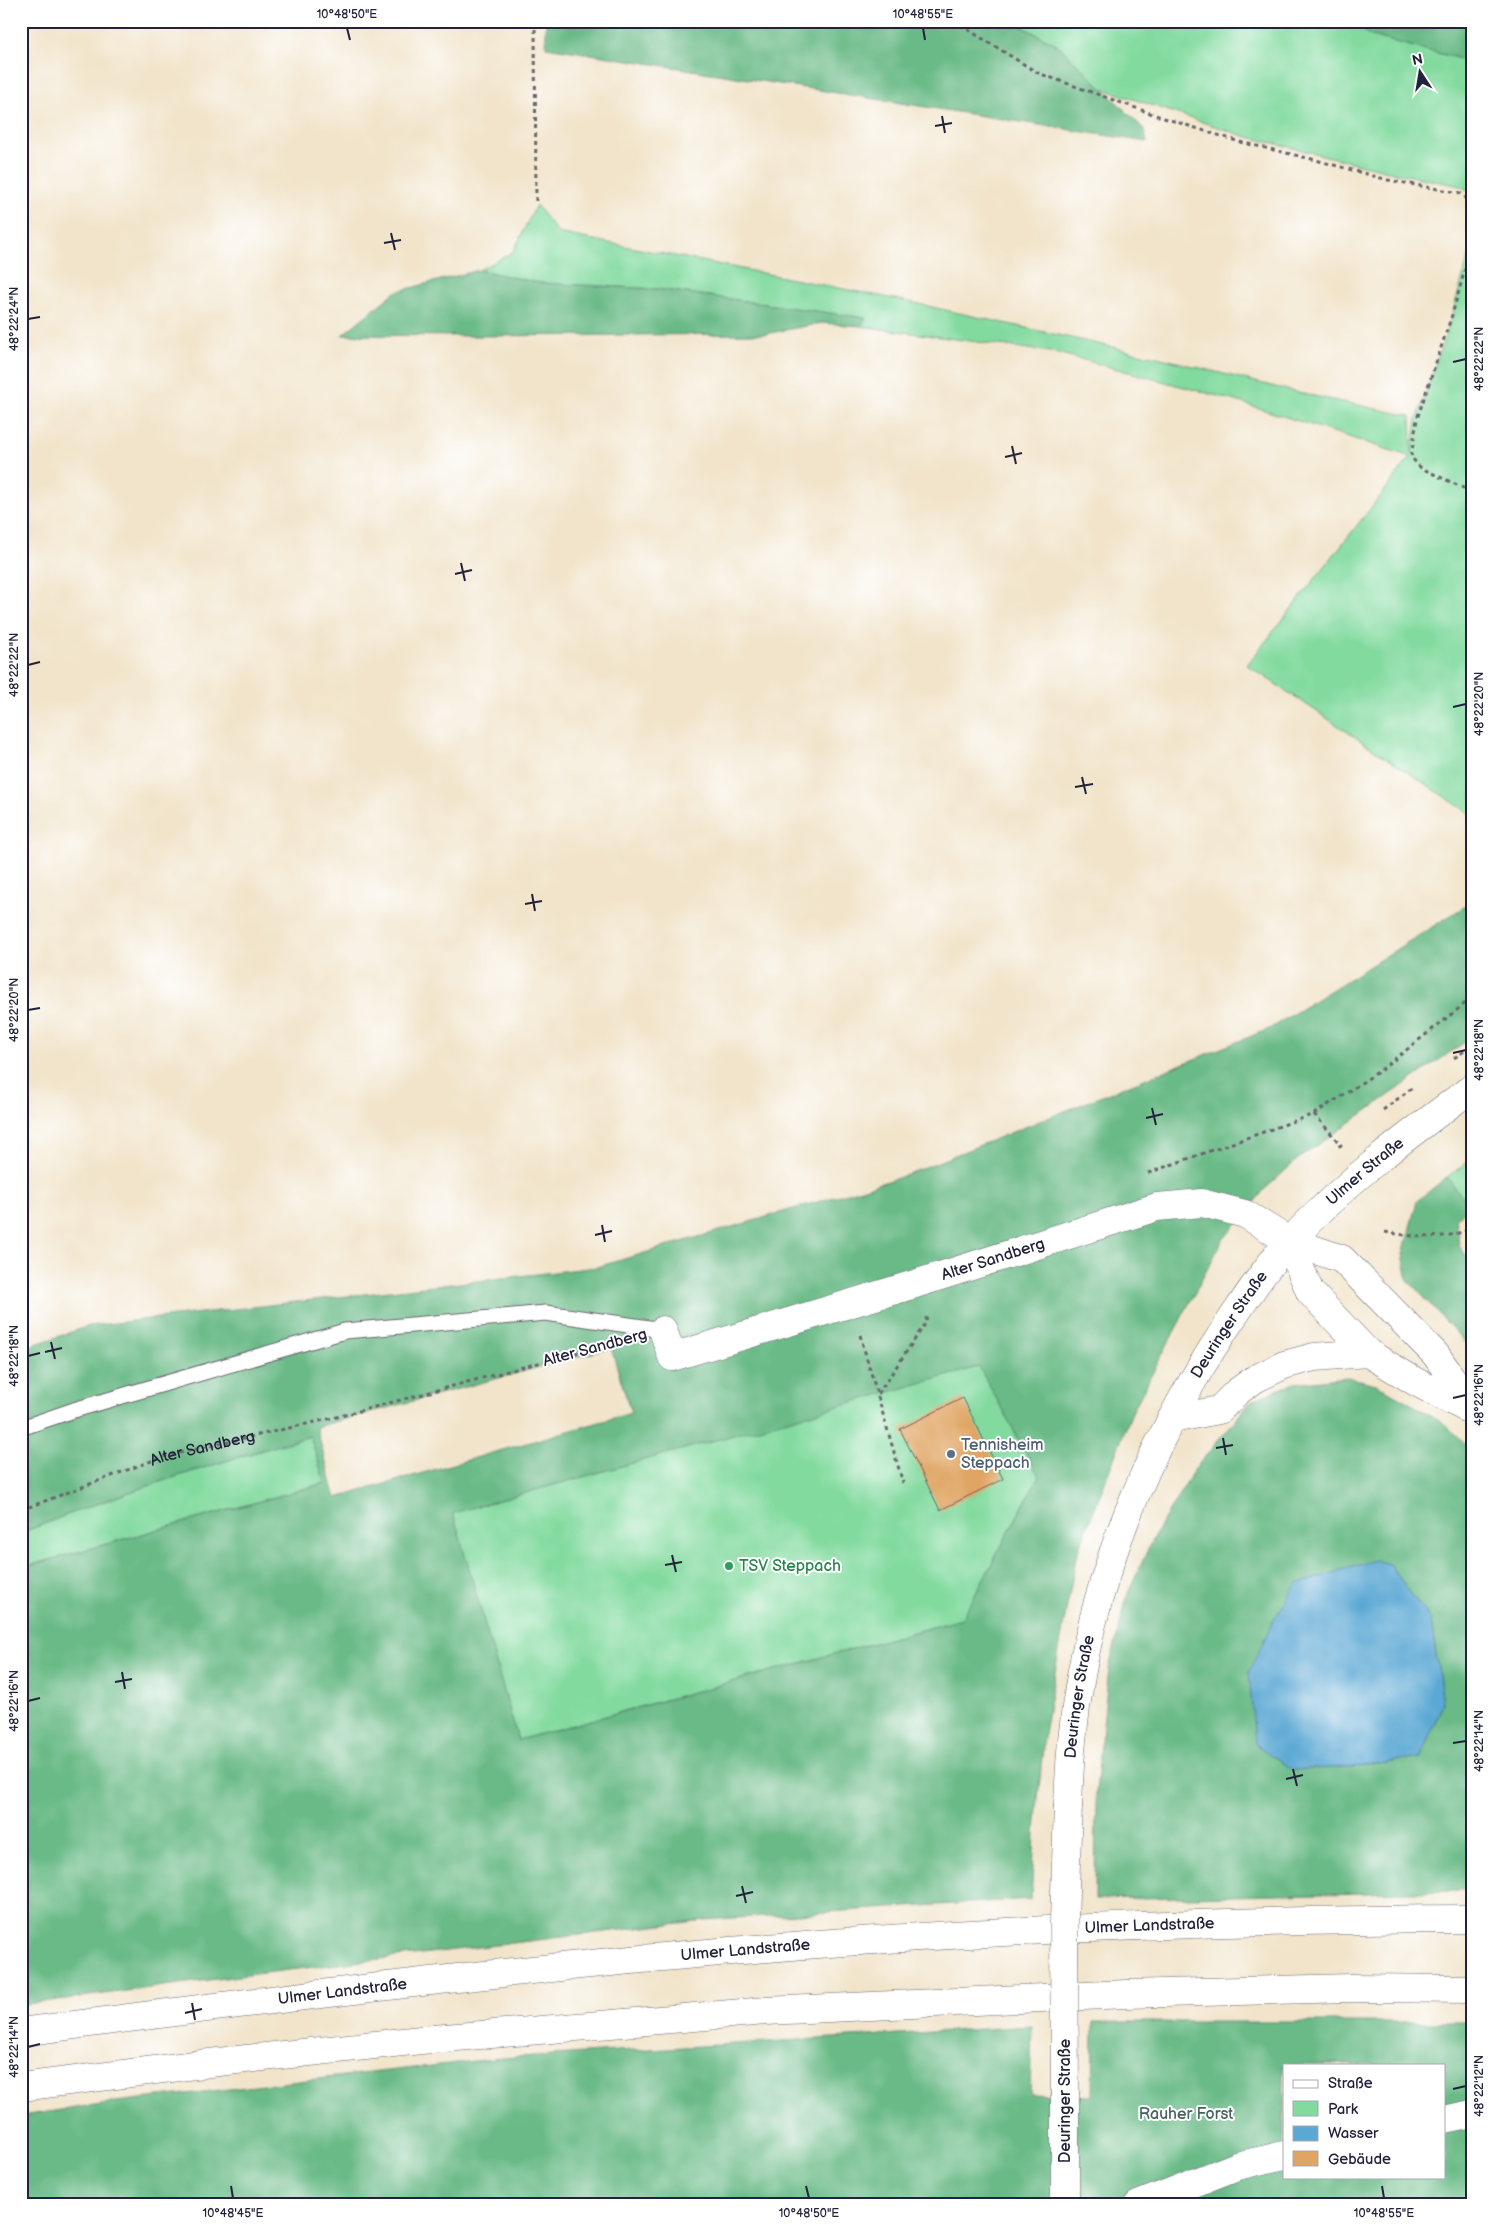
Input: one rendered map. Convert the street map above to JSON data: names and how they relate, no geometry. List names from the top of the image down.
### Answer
{
  "streets": {
    "main road": [
      "Ulmer Straße",
      "Alter Sandberg",
      "Deuringer Straße",
      "Ulmer Landstraße"
    ]
  },
  "crossings": [
    ["Ulmer Straße", "Alter Sandberg"],
    ["Ulmer Straße", "Deuringer Straße"],
    ["Alter Sandberg", "Deuringer Straße"]
  ],
  "parks": ["Rauher Forst"],
  "places": ["Tennisheim Steppach", "TSV Steppach"],
  "legend": [
    "Straße",
    "Park",
    "Wasser",
    "Gebäude"
  ],
  "north": "top",
  "coordinates": [
    "10°48'50\"E",
    "10°48'55\"E",
    "48°22'24\"N",
    "48°22'22\"N",
    "48°22'20\"N",
    "48°22'18\"N",
    "48°22'16\"N",
    "48°22'14\"N",
    "48°22'12\"N",
    "10°48'45\"E"
  ]
}
